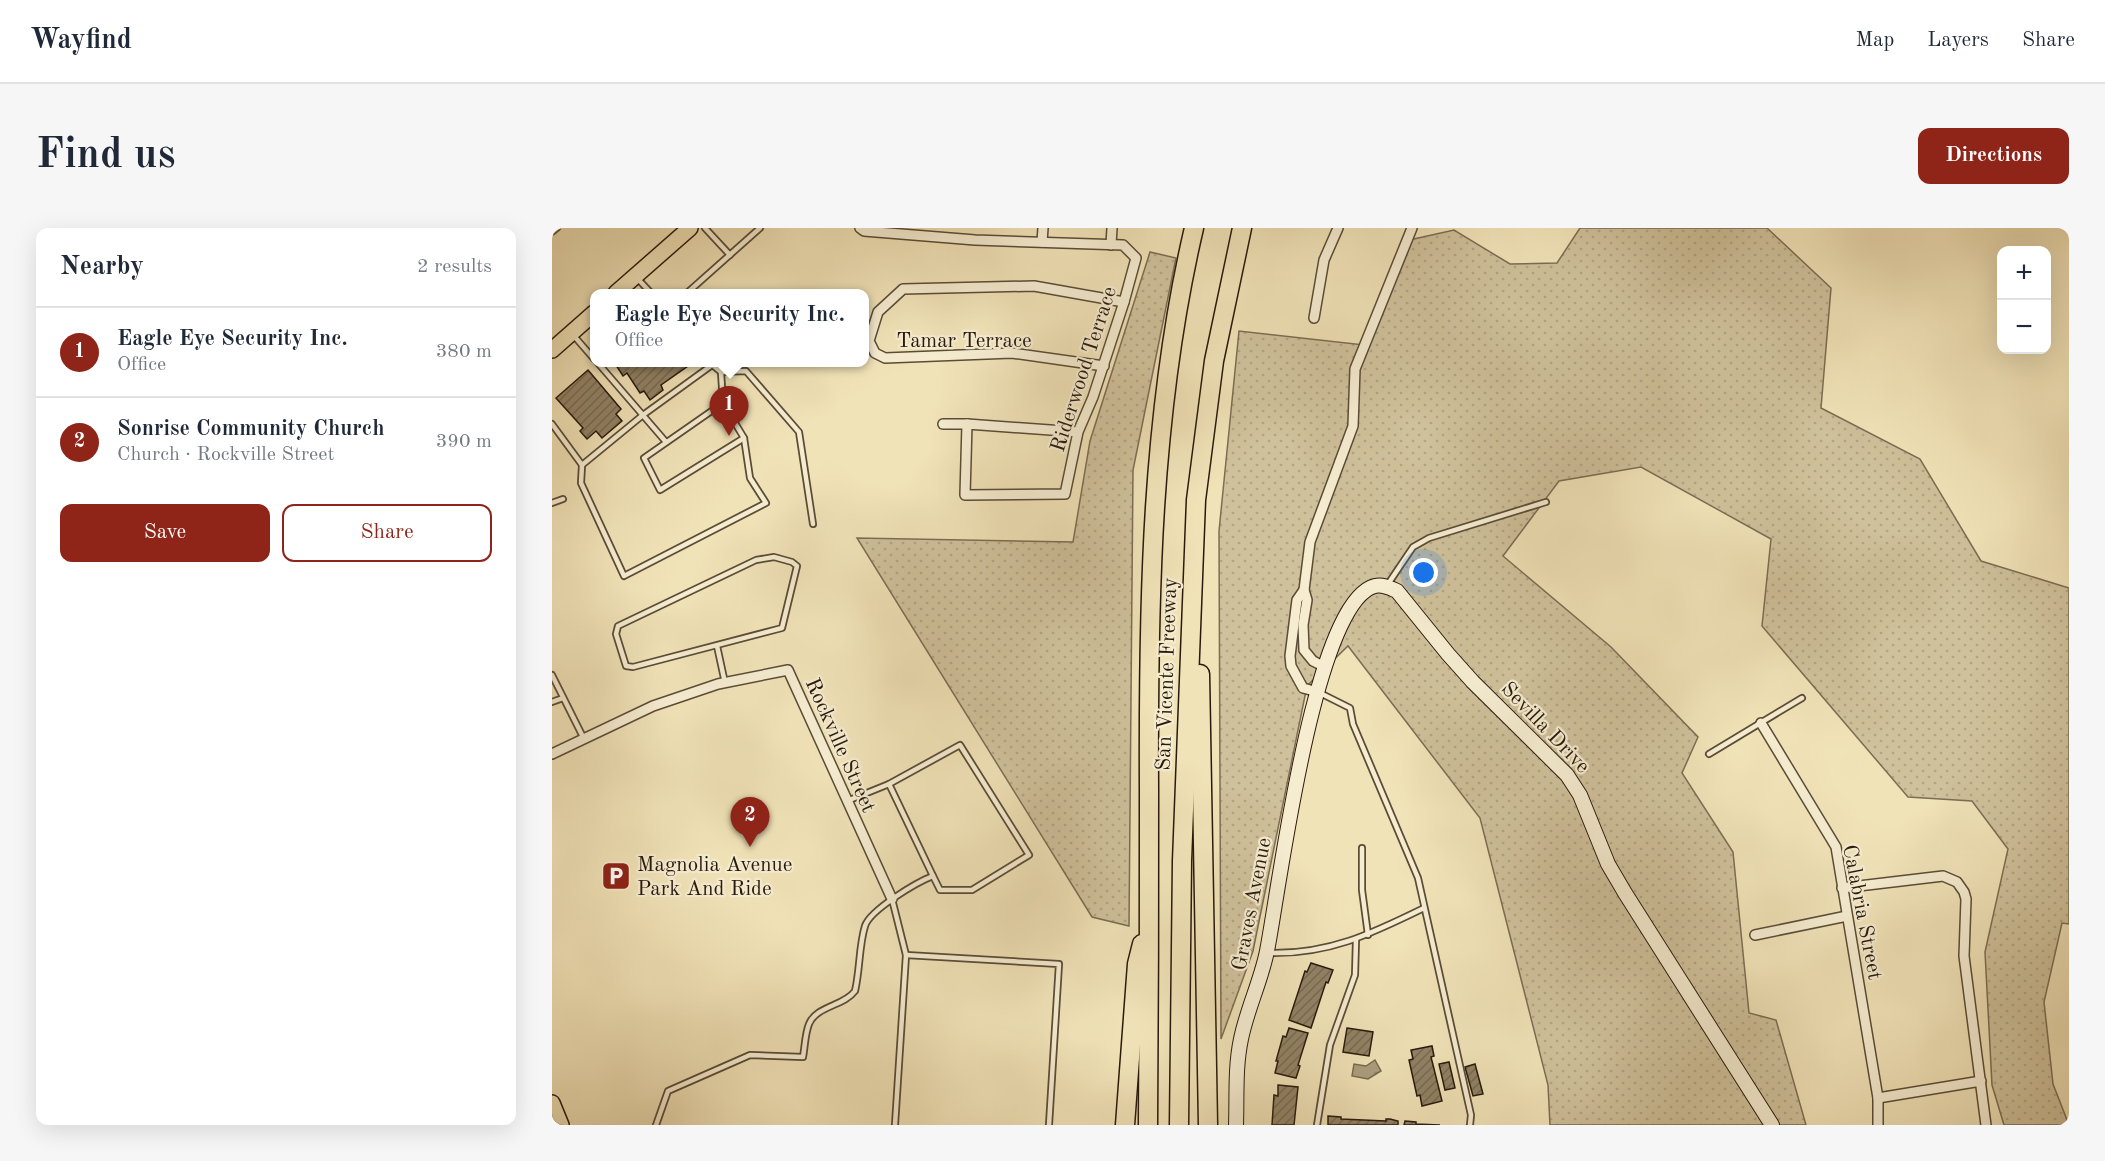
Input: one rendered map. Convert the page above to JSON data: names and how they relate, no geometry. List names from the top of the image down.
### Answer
{
  "streets": {
    "highway": ["San Vicente Freeway"],
    "street": [
      "Tamar Terrace",
      "Riderwood Terrace",
      "Sevilla Drive",
      "Rockville Street",
      "Graves Avenue",
      "Calabria Street"
    ]
  },
  "crossings": [
    ["Tamar Terrace", "Riderwood Terrace"]
  ],
  "places": {
    "parking": ["Magnolia Avenue Park And Ride"]
  },
  "page": {
    "header": "Wayfind",
    "nav": ["Map", "Layers", "Share"],
    "buttons": [
      "Directions",
      ["Save", "Share"]
    ],
    "title": "Find us",
    "heading": ["Nearby", "2 results"],
    "map_buttons": ["+", "−"],
    "popup": ["Eagle Eye Security Inc.", "Office"],
    "list": [
      {
        "mark": "1",
        "name": "Eagle Eye Security Inc.",
        "note": "Office",
        "value": "380 m"
      },
      {
        "mark": "2",
        "name": "Sonrise Community Church",
        "note": "Church · Rockville Street",
        "value": "390 m"
      }
    ],
    "pins": ["1", "2"]
  }
}
